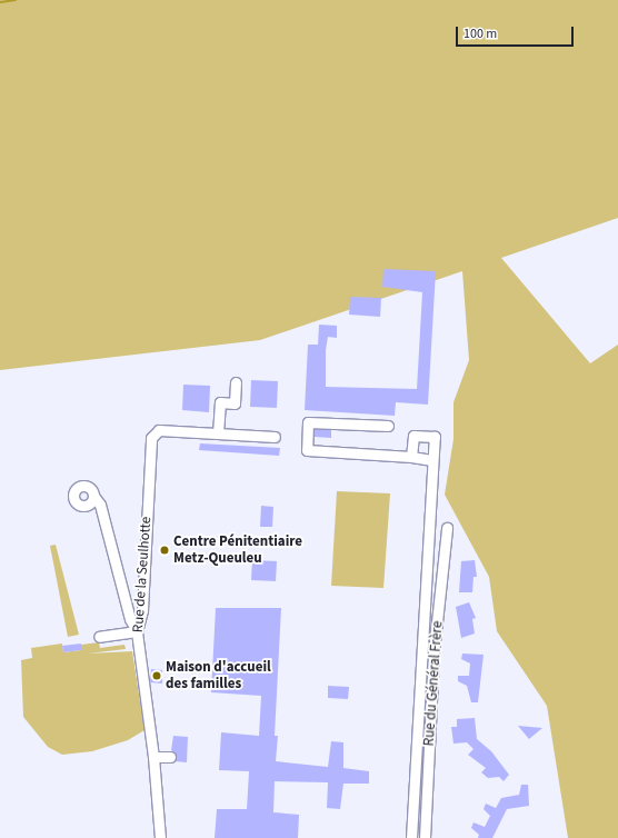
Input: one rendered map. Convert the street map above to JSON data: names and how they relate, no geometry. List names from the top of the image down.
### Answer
{
  "streets": {
    "street": ["Rue de la Seulhotte", "Rue du Général Frère"]
  },
  "places": ["Centre Pénitentiaire Metz-Queuleu", "Maison d'accueil des familles"],
  "scale_bar": "100 m"
}
